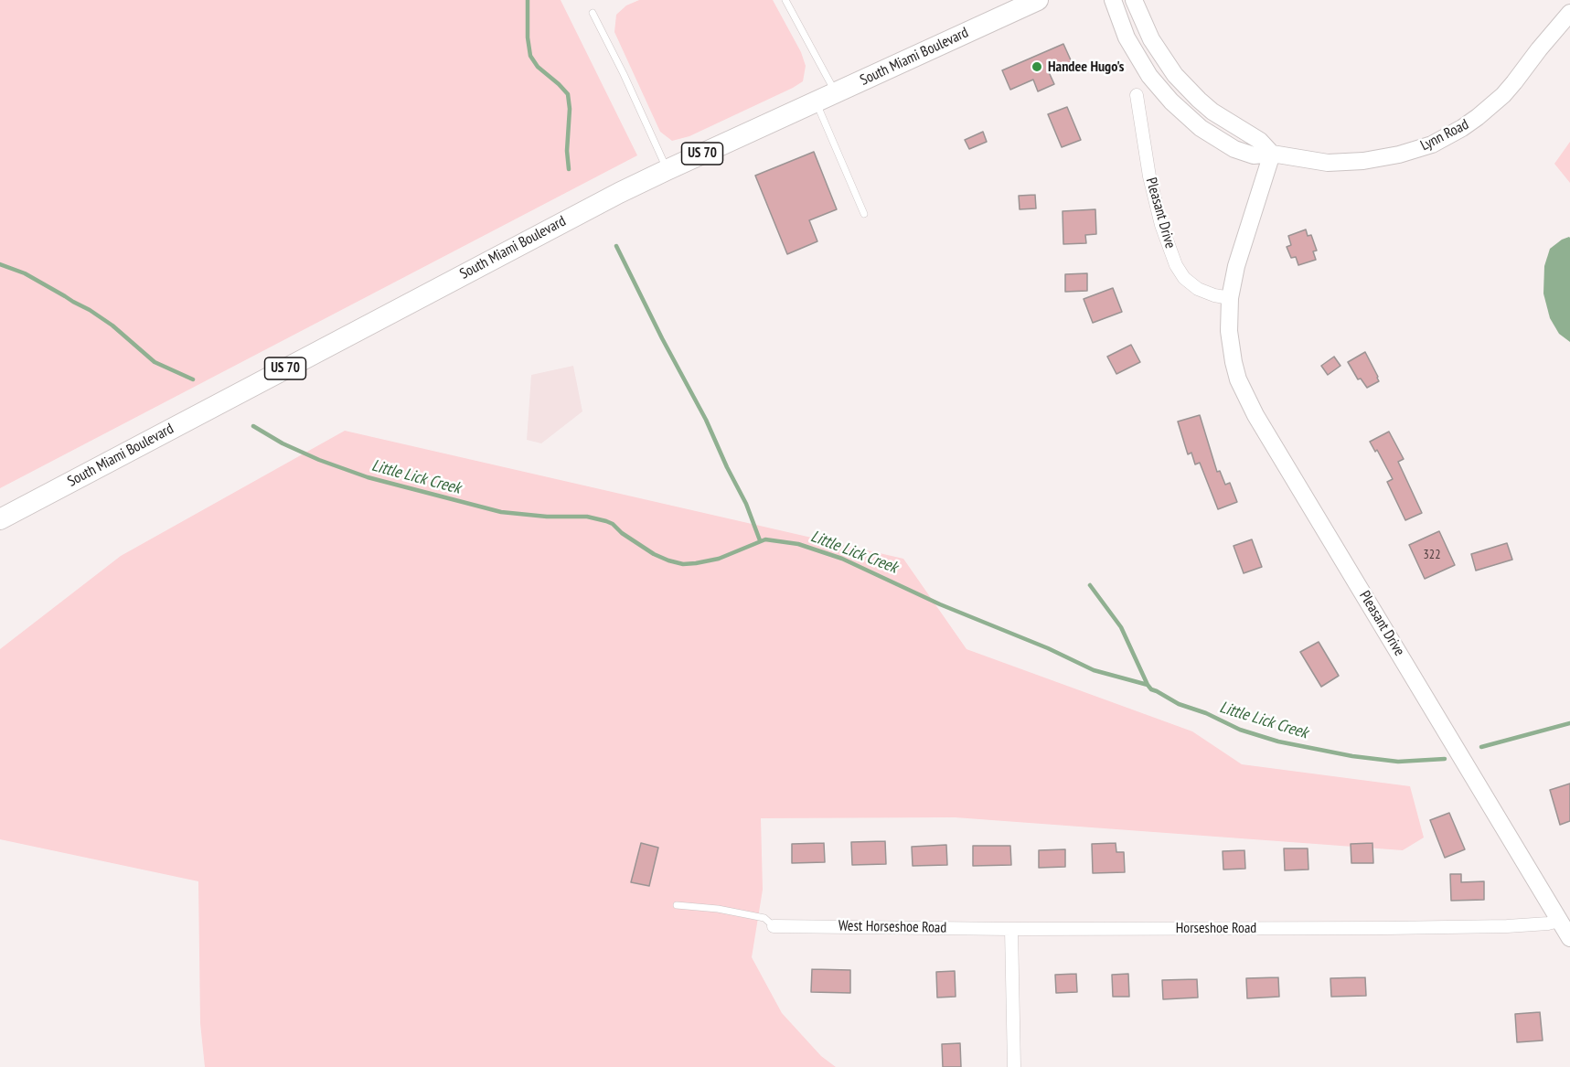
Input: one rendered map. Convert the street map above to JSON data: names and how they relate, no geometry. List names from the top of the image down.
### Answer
{
  "streets": {
    "highway": ["South Miami Boulevard", "US 70"],
    "street": [
      "Lynn Road",
      "Pleasant Drive",
      "West Horseshoe Road",
      "Horseshoe Road"
    ]
  },
  "crossings": [
    ["Lynn Road", "Pleasant Drive"],
    ["Pleasant Drive", "Horseshoe Road"],
    ["West Horseshoe Road", "Horseshoe Road"]
  ],
  "water": ["Little Lick Creek"],
  "places": ["Handee Hugo's"],
  "house_numbers": ["322"]
}
